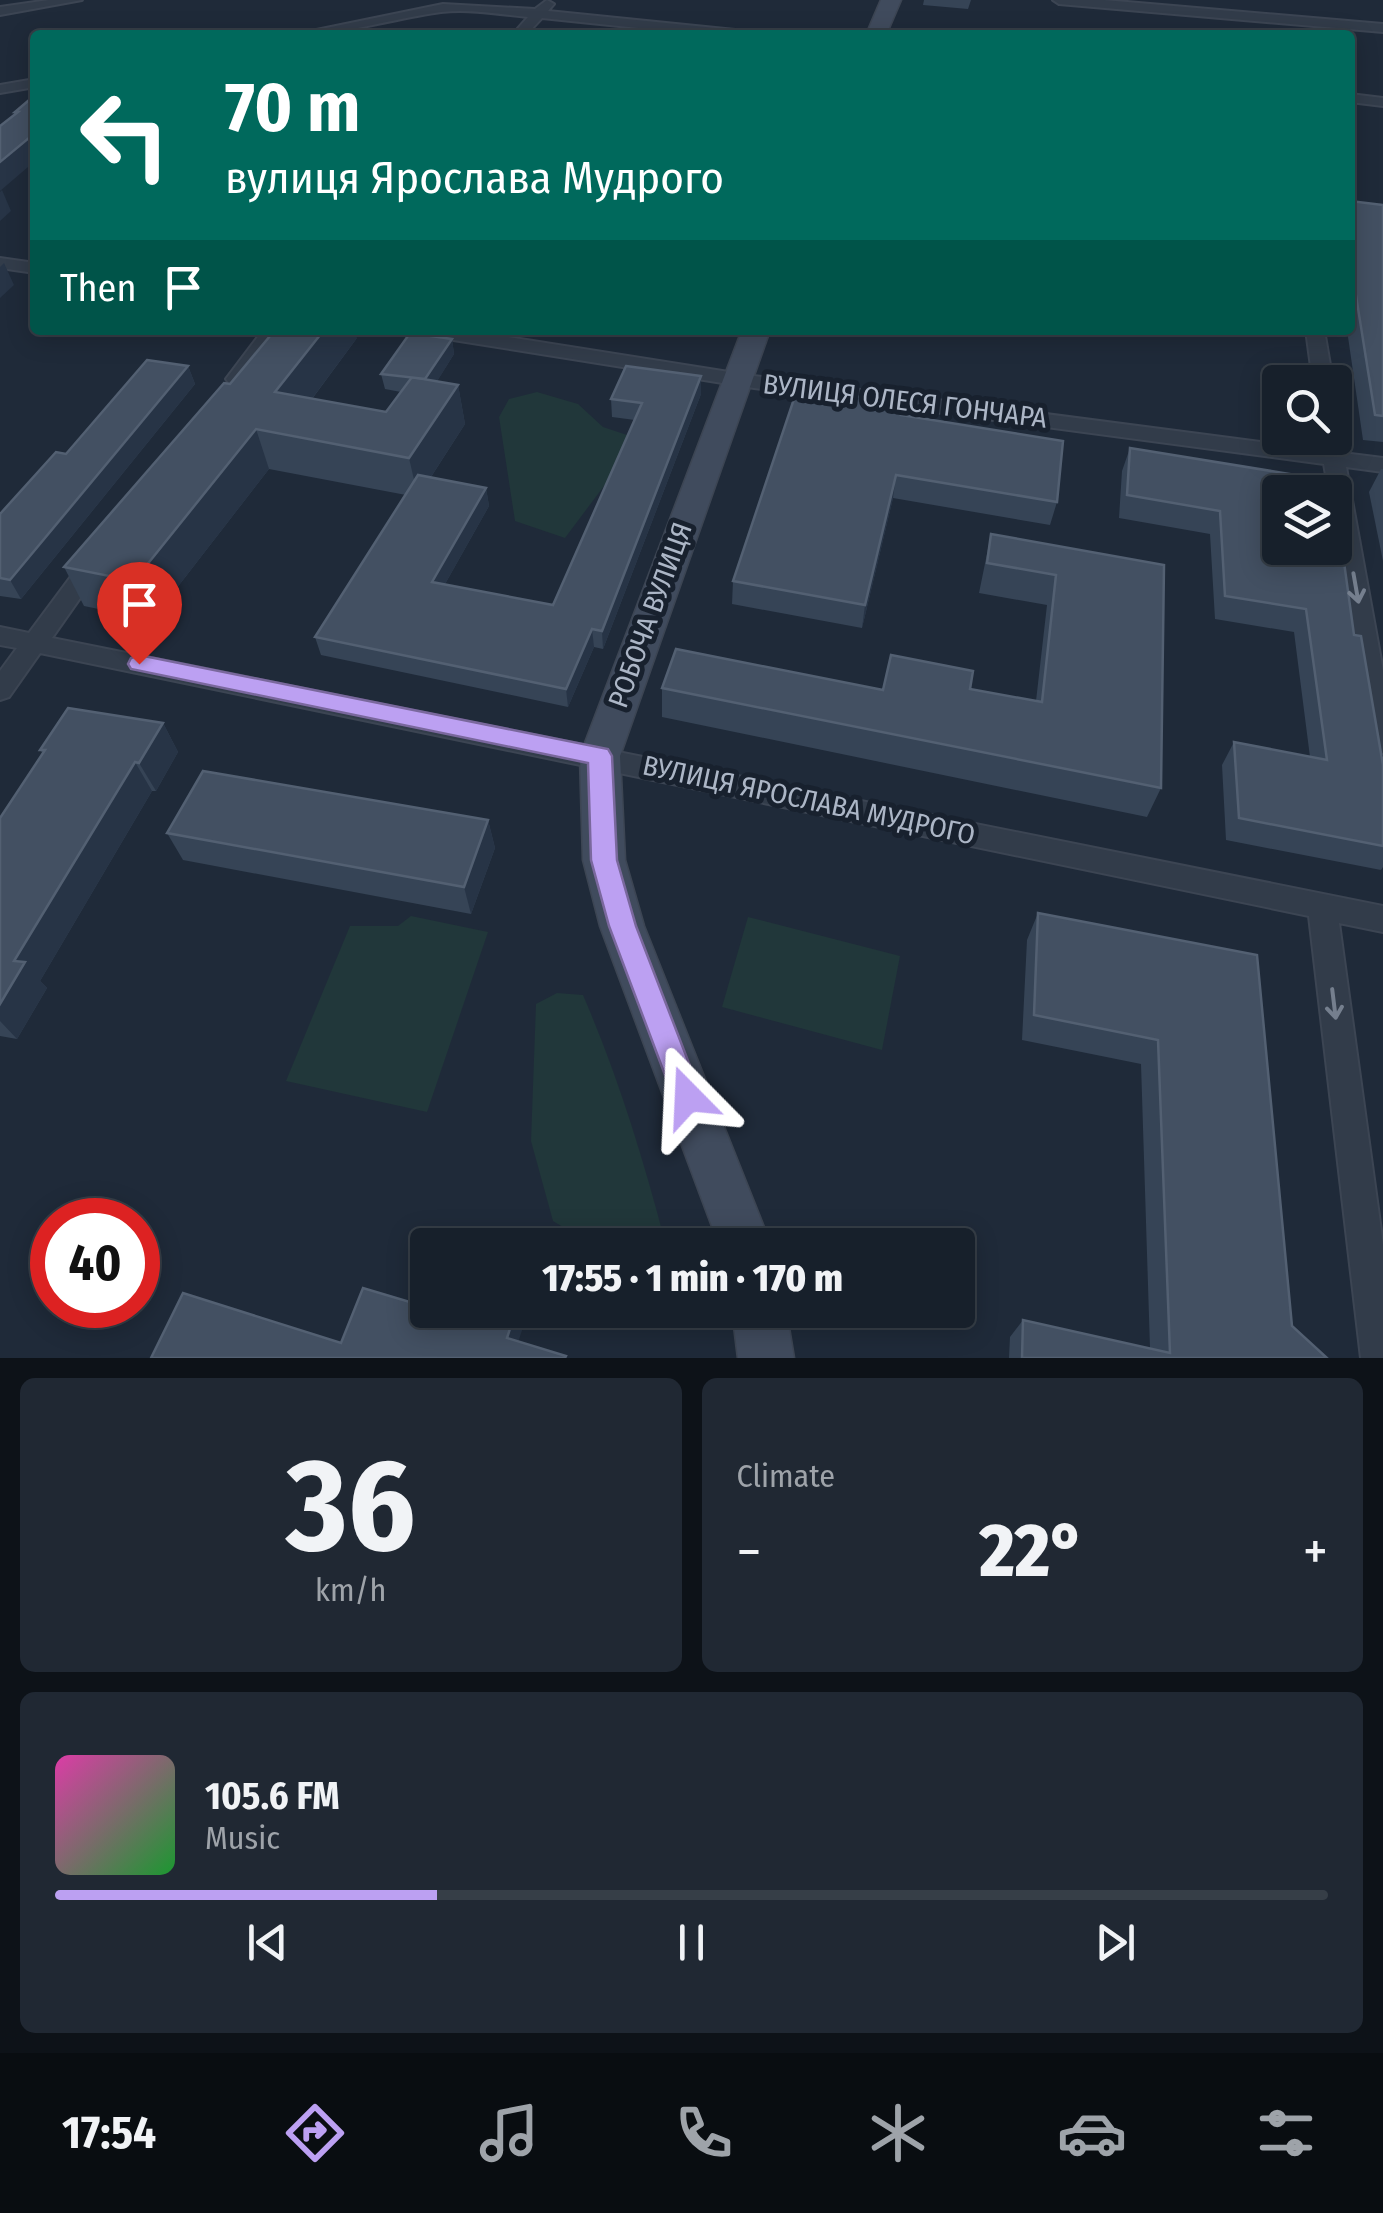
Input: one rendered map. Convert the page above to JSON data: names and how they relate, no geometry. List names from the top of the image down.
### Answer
{
  "streets": {
    "street": ["ВУЛИЦЯ ОЛЕСЯ ГОНЧАРА", "РОБОЧА ВУЛИЦЯ", "ВУЛИЦЯ ЯРОСЛАВА МУДРОГО"]
  },
  "crossings": [
    ["ВУЛИЦЯ ОЛЕСЯ ГОНЧАРА", "РОБОЧА ВУЛИЦЯ"],
    ["РОБОЧА ВУЛИЦЯ", "ВУЛИЦЯ ЯРОСЛАВА МУДРОГО"]
  ],
  "page": {
    "turn": ["70 m", "вулиця Ярослава Мудрого"],
    "then": "Then",
    "limit": "40",
    "trip": "17:55 · 1 min · 170 m",
    "tile": [
      ["36", "km/h"],
      "Climate"
    ],
    "heat": ["−", "22°", "+"],
    "song": ["105.6 FM", "Music"],
    "tabs": "17:54"
  }
}
